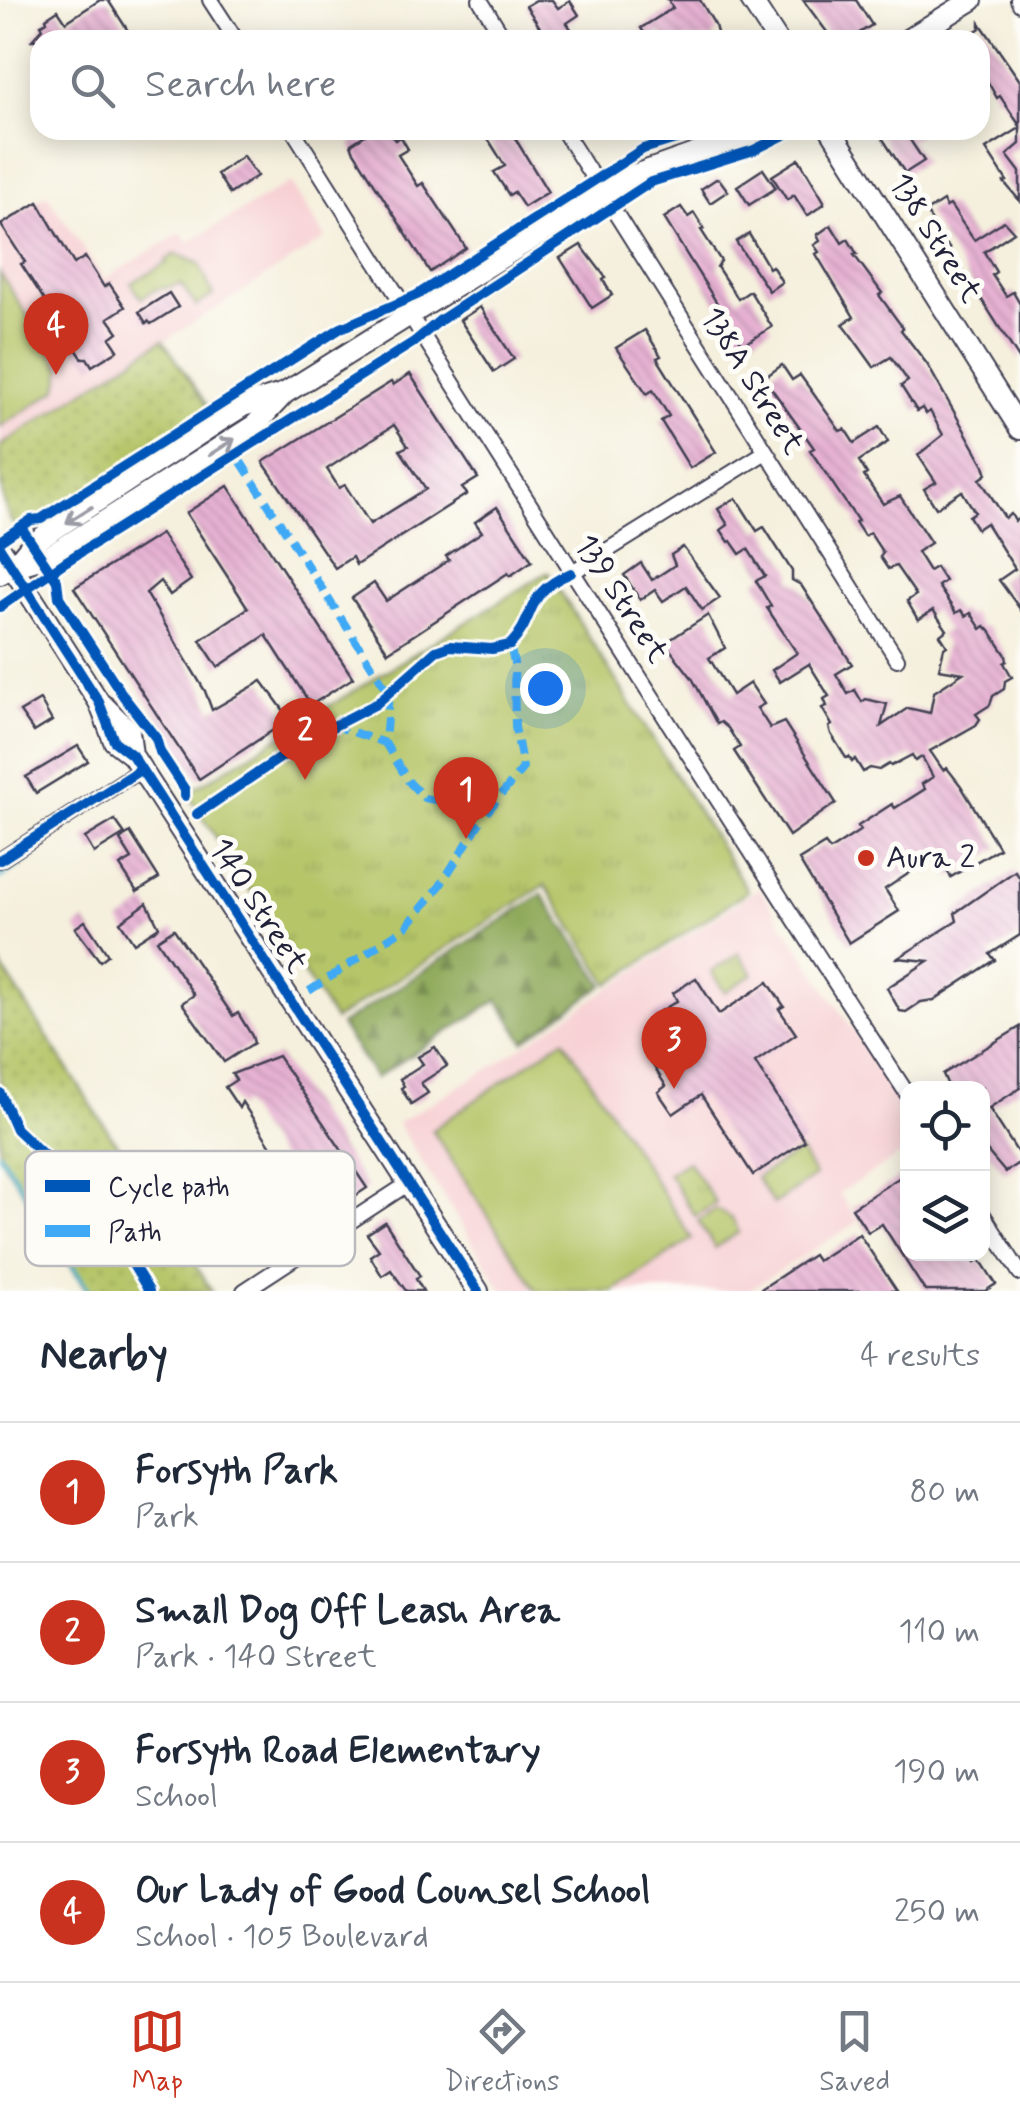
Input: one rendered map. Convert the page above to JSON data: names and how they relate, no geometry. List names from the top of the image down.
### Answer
{
  "streets": {
    "street": [
      "138 Street",
      "138A Street",
      "139 Street",
      "140 Street"
    ]
  },
  "places": ["Aura 2"],
  "legend": ["Cycle path", "Path"],
  "page": {
    "search": "Search here",
    "pins": [
      "4",
      "2",
      "1",
      "3"
    ],
    "heading": ["Nearby", "4 results"],
    "list": [
      {
        "mark": "1",
        "name": "Forsyth Park",
        "note": "Park",
        "value": "80 m"
      },
      {
        "mark": "2",
        "name": "Small Dog Off Leash Area",
        "note": "Park · 140 Street",
        "value": "110 m"
      },
      {
        "mark": "3",
        "name": "Forsyth Road Elementary",
        "note": "School",
        "value": "190 m"
      },
      {
        "mark": "4",
        "name": "Our Lady of Good Counsel School",
        "note": "School · 105 Boulevard",
        "value": "250 m"
      }
    ],
    "nav": ["Map", "Directions", "Saved"]
  }
}
